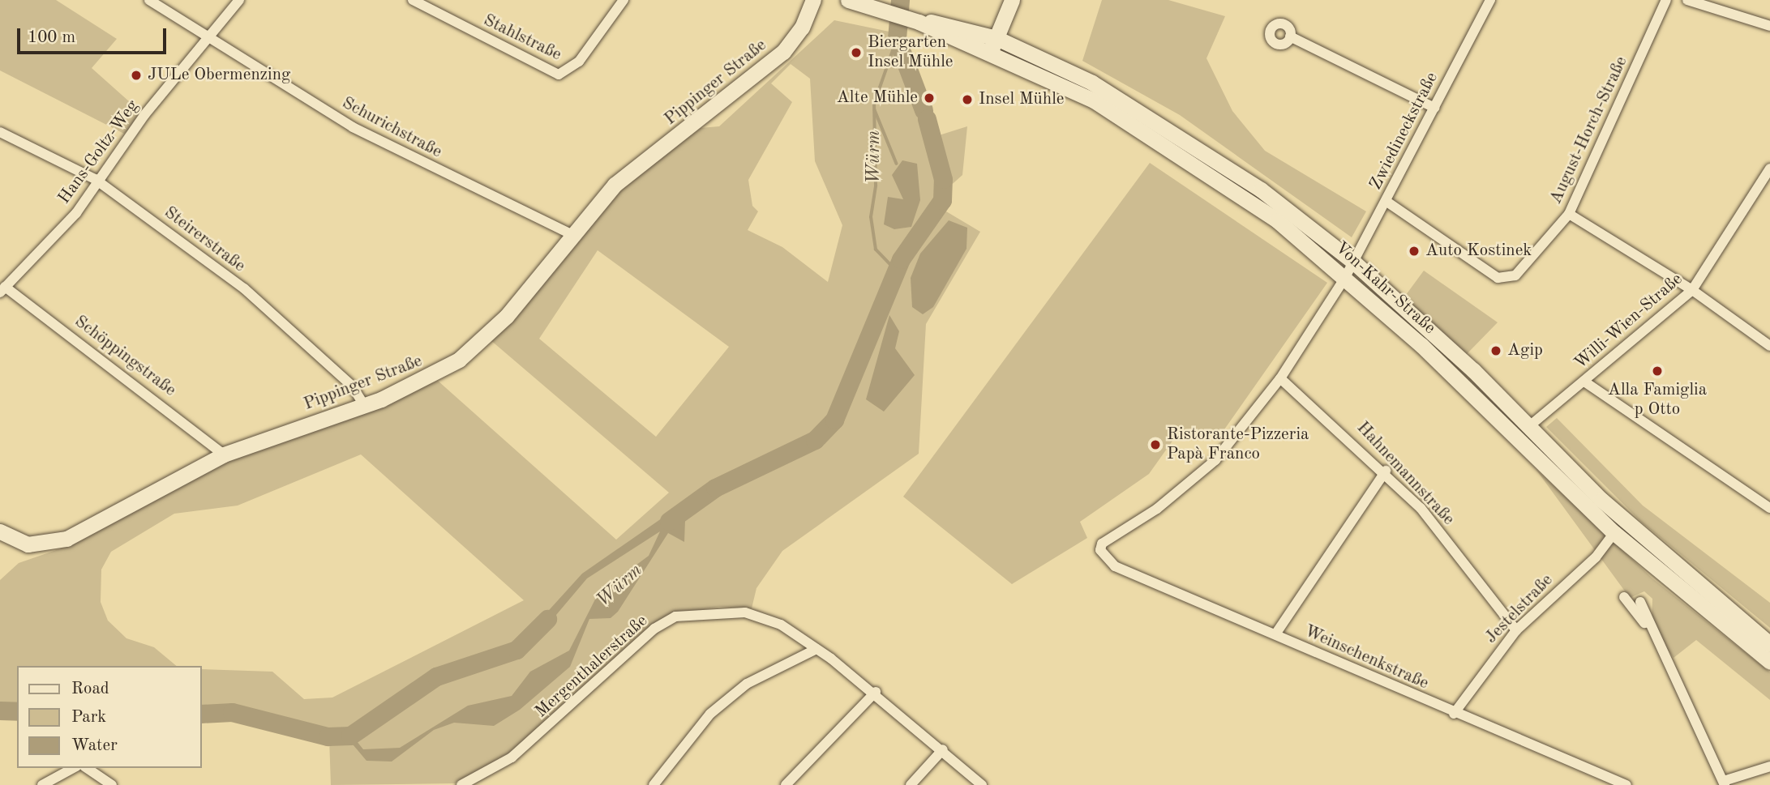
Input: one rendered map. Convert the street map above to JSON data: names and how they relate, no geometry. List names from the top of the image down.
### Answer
{
  "streets": {
    "main road": ["Pippinger Straße", "Von-Kahr-Straße"],
    "street": [
      "Stahlstraße",
      "Schurichstraße",
      "August-Horch-Straße",
      "Zwiedineckstraße",
      "Hans-Goltz-Weg",
      "Steirerstraße",
      "Willi-Wien-Straße",
      "Schöppingstraße",
      "Hahnemannstraße",
      "Jestelstraße",
      "Weinschenkstraße",
      "Mergenthalerstraße"
    ]
  },
  "crossings": [
    ["Pippinger Straße", "Schurichstraße"],
    ["Pippinger Straße", "Steirerstraße"],
    ["Pippinger Straße", "Schöppingstraße"],
    ["Schurichstraße", "Hans-Goltz-Weg"],
    ["August-Horch-Straße", "Zwiedineckstraße"],
    ["Zwiedineckstraße", "Von-Kahr-Straße"],
    ["Zwiedineckstraße", "Hahnemannstraße"],
    ["Zwiedineckstraße", "Weinschenkstraße"],
    ["Hans-Goltz-Weg", "Steirerstraße"],
    ["Hans-Goltz-Weg", "Schöppingstraße"],
    ["Von-Kahr-Straße", "Willi-Wien-Straße"],
    ["Von-Kahr-Straße", "Jestelstraße"],
    ["Hahnemannstraße", "Jestelstraße"],
    ["Jestelstraße", "Weinschenkstraße"]
  ],
  "water": ["Würm"],
  "places": [
    "Biergarten Insel Mühle",
    "JULe Obermenzing",
    "Alte Mühle",
    "Insel Mühle",
    "Auto Kostinek",
    "Agip",
    "Alla Famiglia p Otto",
    "Ristorante-Pizzeria Papà Franco"
  ],
  "legend": ["Road", "Park", "Water"],
  "scale_bar": "100 m"
}
